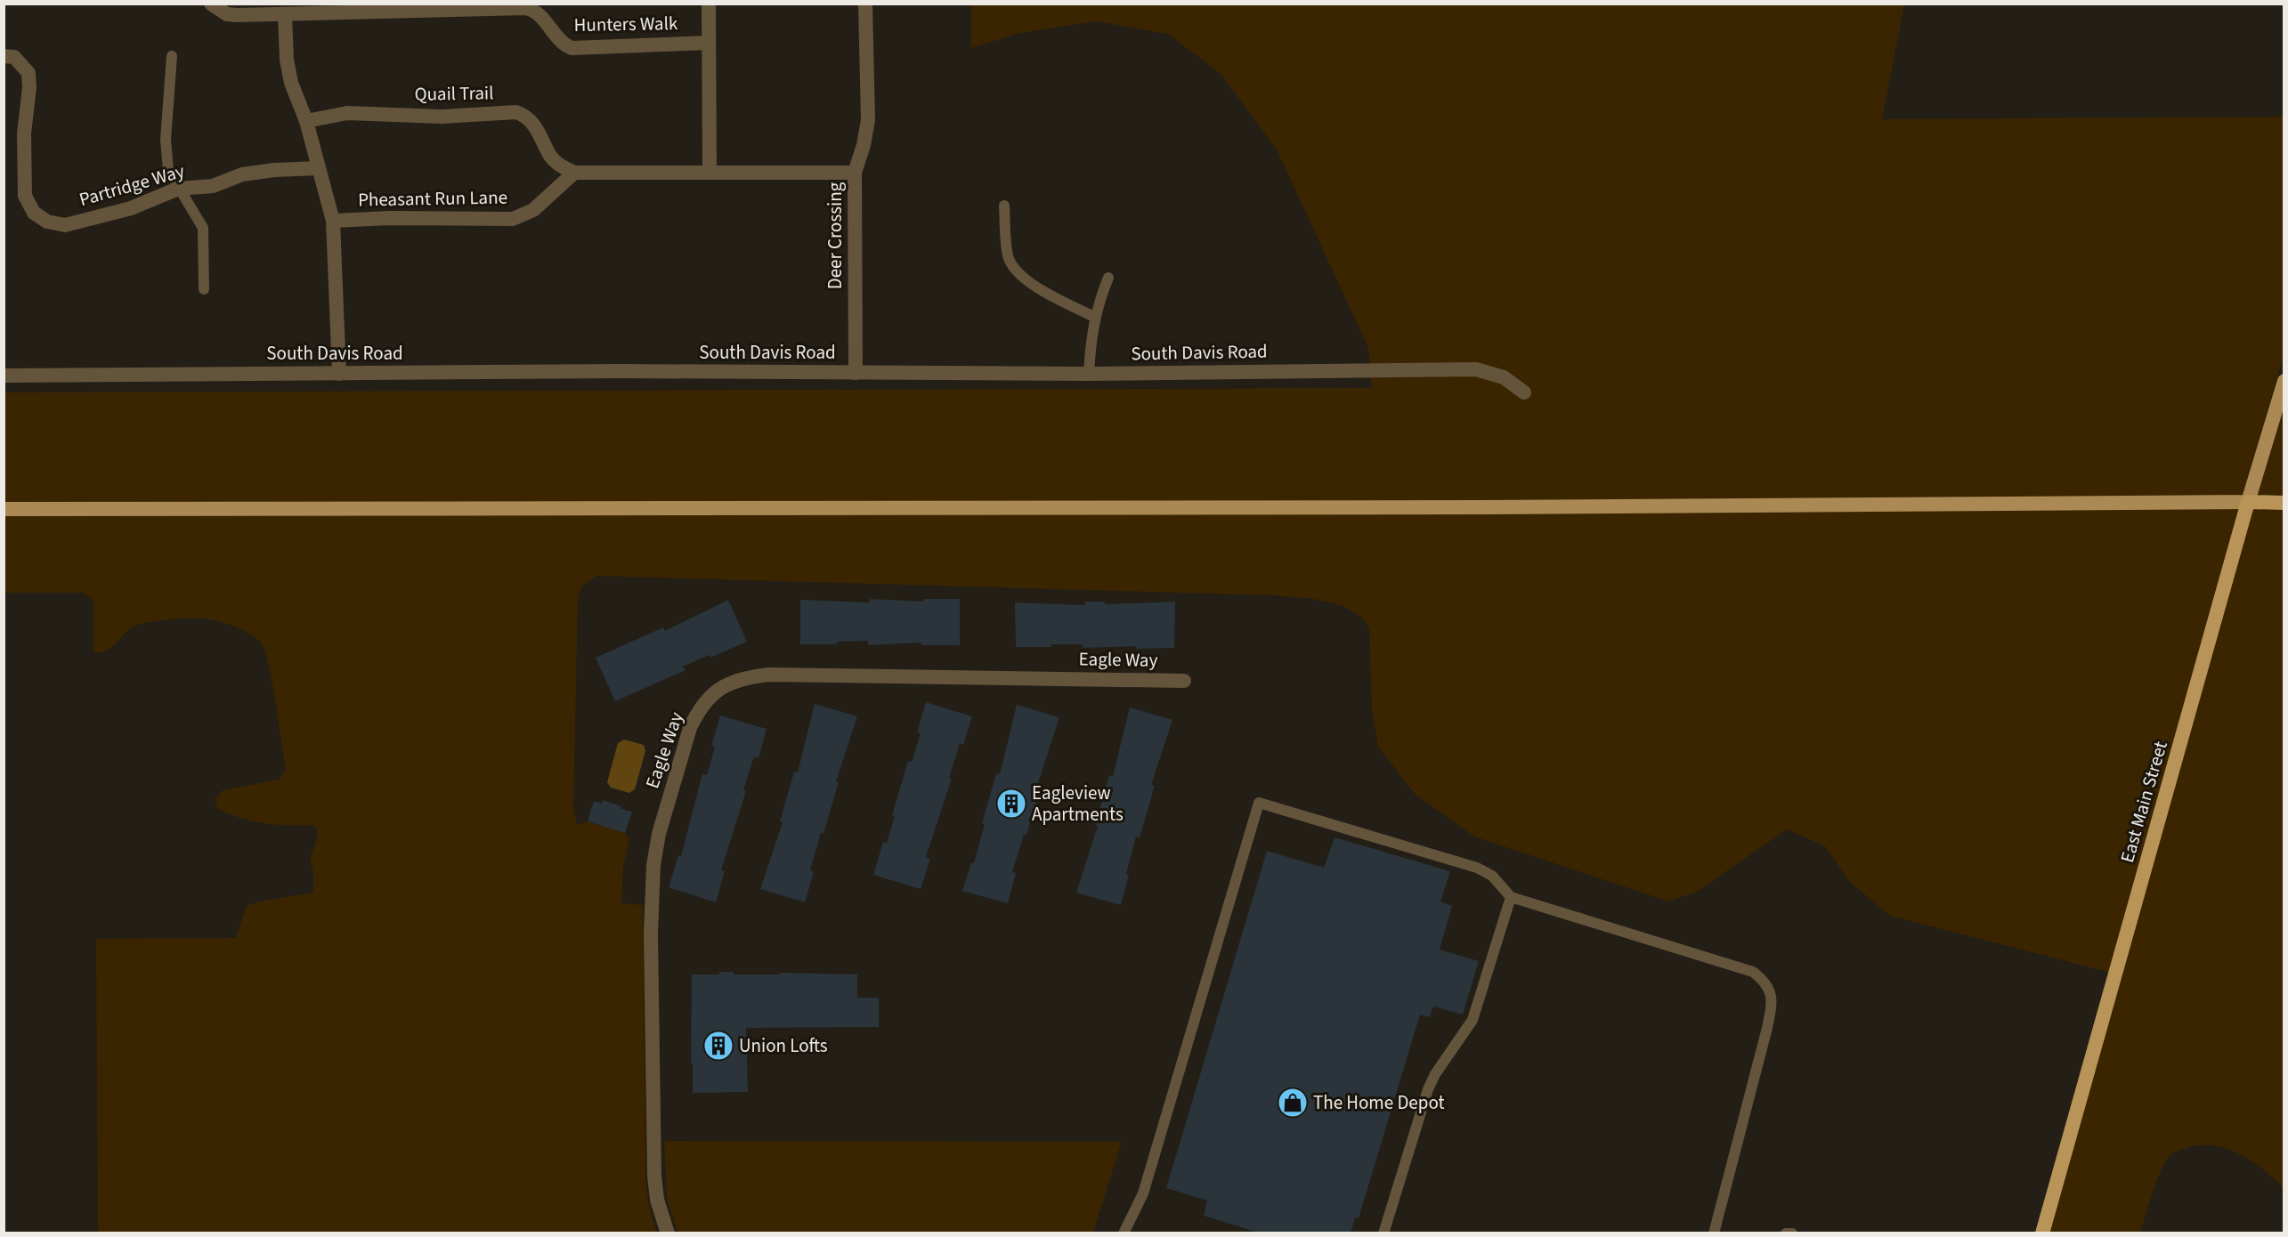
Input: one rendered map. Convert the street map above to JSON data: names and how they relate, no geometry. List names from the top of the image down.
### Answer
{
  "streets": {
    "highway": ["East Main Street"],
    "street": [
      "Hunters Walk",
      "Quail Trail",
      "Partridge Way",
      "Pheasant Run Lane",
      "Deer Crossing",
      "South Davis Road",
      "Eagle Way"
    ]
  },
  "crossings": [
    ["Hunters Walk", "Pheasant Run Lane"],
    ["Quail Trail", "Pheasant Run Lane"],
    ["Partridge Way", "Pheasant Run Lane"],
    ["Pheasant Run Lane", "South Davis Road"],
    ["Deer Crossing", "South Davis Road"]
  ],
  "places": {
    "building": ["Eagleview Apartments", "Union Lofts"],
    "shop": ["The Home Depot"]
  }
}
